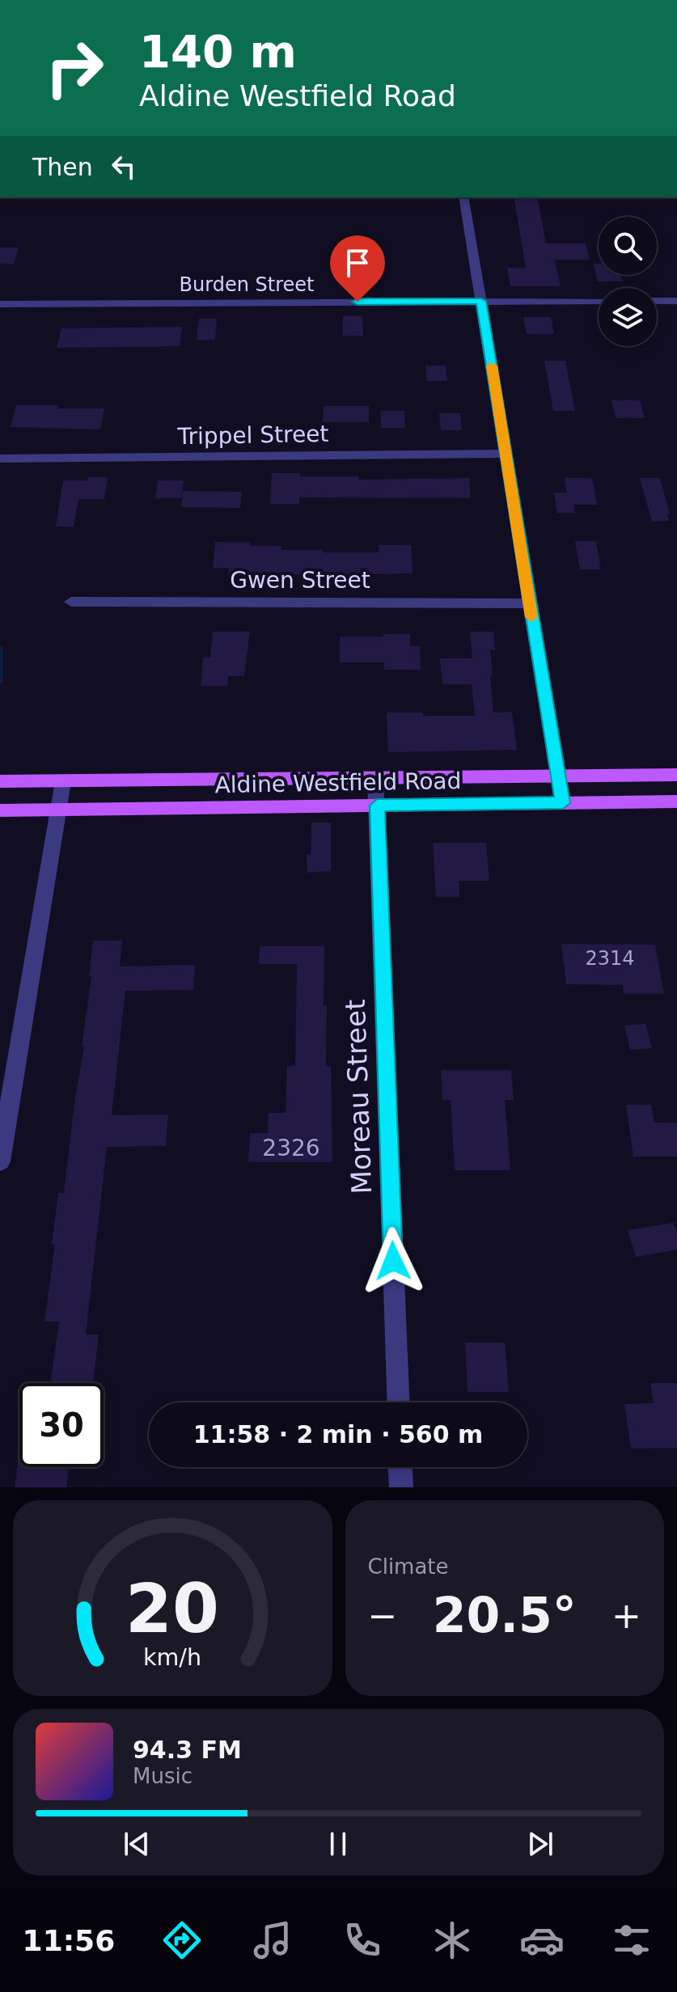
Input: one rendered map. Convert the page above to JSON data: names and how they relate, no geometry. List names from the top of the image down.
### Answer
{
  "streets": {
    "main road": ["Aldine Westfield Road"],
    "street": [
      "Burden Street",
      "Trippel Street",
      "Gwen Street",
      "Moreau Street"
    ]
  },
  "crossings": [
    ["Aldine Westfield Road", "Moreau Street"]
  ],
  "house_numbers": ["2314", "2326"],
  "page": {
    "turn": ["140 m", "Aldine Westfield Road"],
    "then": "Then",
    "limit": "30",
    "trip": "11:58 · 2 min · 560 m",
    "tile": "Climate",
    "heat": ["−", "20.5°", "+"],
    "song": ["94.3 FM", "Music"],
    "tabs": "11:56",
    "gauge": ["20", "km/h"]
  }
}
